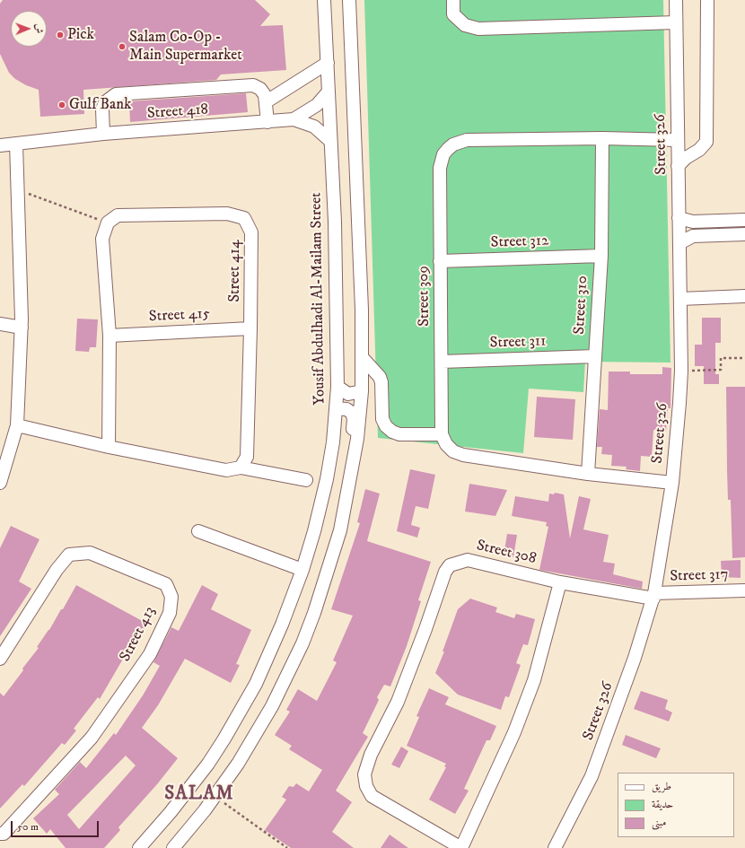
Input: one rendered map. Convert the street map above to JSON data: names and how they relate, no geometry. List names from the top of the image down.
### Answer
{
  "streets": {
    "street": [
      "Street 418",
      "Street 326",
      "Street 312",
      "Street 414",
      "Street 309",
      "Yousif Abdulhadi Al-Mailam Street",
      "Street 310",
      "Street 415",
      "Street 311",
      "Street 308",
      "Street 317",
      "Street 413"
    ]
  },
  "crossings": [
    ["Street 418", "Yousif Abdulhadi Al-Mailam Street"],
    ["Street 326", "Street 309"],
    ["Street 326", "Street 317"],
    ["Street 312", "Street 309"],
    ["Street 312", "Street 310"],
    ["Street 414", "Street 415"],
    ["Street 309", "Street 310"],
    ["Street 309", "Street 311"],
    ["Street 310", "Street 311"],
    ["Street 308", "Street 317"]
  ],
  "districts": ["SALAM"],
  "places": ["Pick", "Salam Co-Op - Main Supermarket", "Gulf Bank"],
  "legend": ["طريق", "حديقة", "مبنى"],
  "scale_bar": "50 m",
  "north": "right"
}
